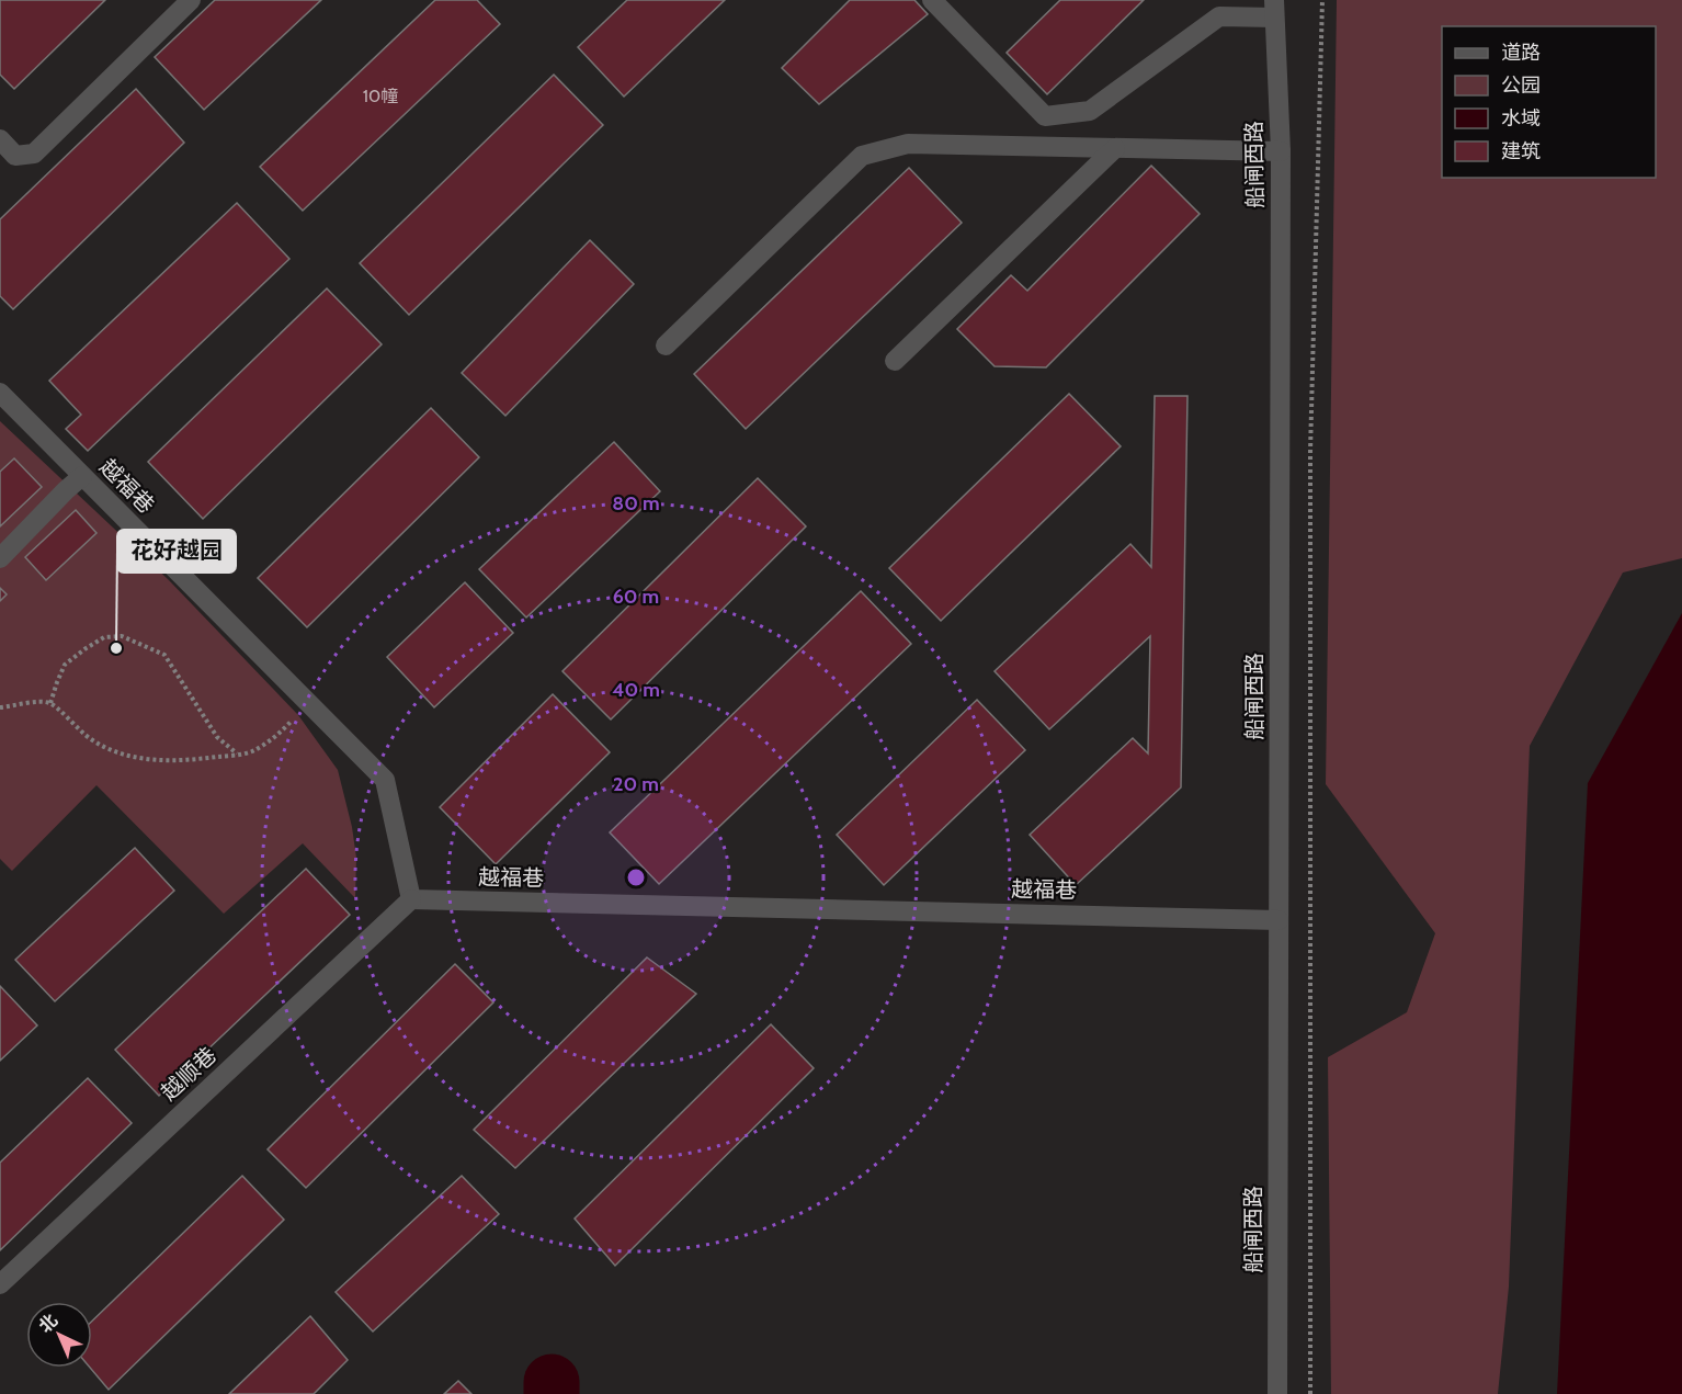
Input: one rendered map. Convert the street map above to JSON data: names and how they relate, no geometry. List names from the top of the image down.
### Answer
{
  "streets": {
    "street": ["船闸西路", "越福巷", "越顺巷"]
  },
  "crossings": [
    ["船闸西路", "越福巷"],
    ["越福巷", "越顺巷"]
  ],
  "places": ["花好越园"],
  "house_numbers": ["10幢"],
  "legend": [
    "道路",
    "公园",
    "水域",
    "建筑"
  ],
  "north": "top left",
  "rings": [
    "80 m",
    "60 m",
    "40 m",
    "20 m"
  ]
}
